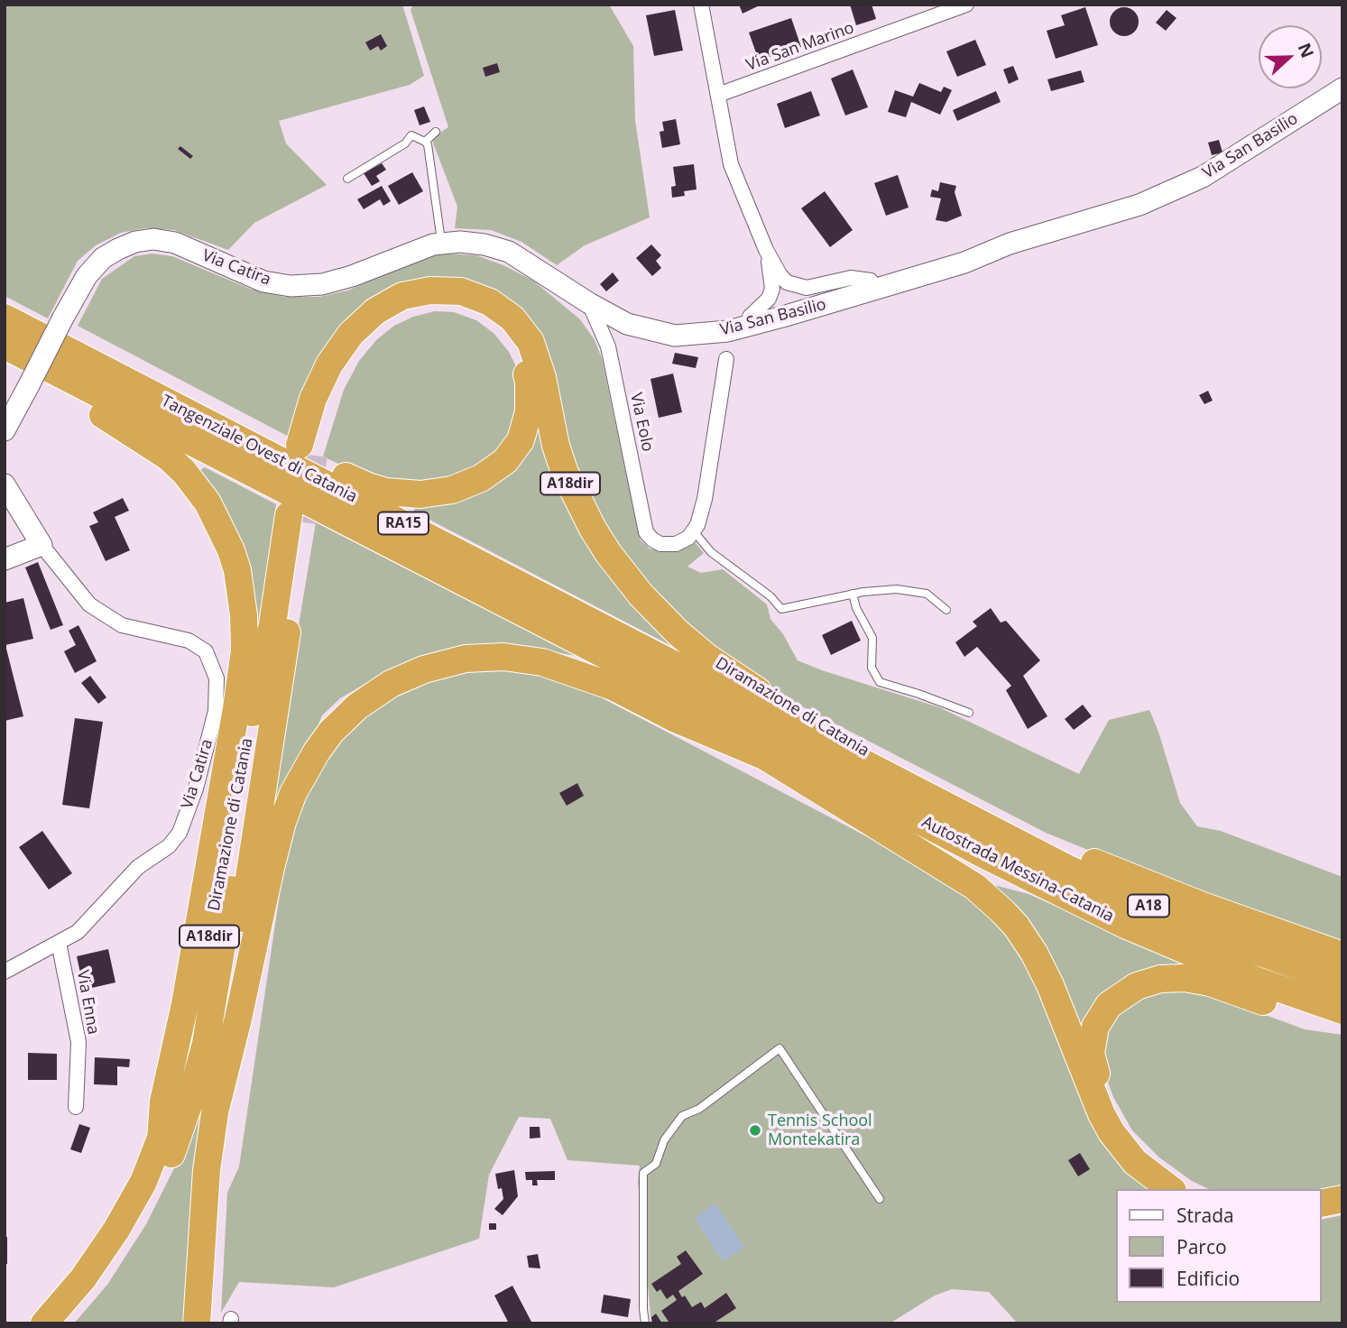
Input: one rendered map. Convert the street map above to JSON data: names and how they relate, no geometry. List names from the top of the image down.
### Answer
{
  "streets": {
    "highway": [
      "Tangenziale Ovest di Catania",
      "A18dir",
      "RA15",
      "Diramazione di Catania",
      "Autostrada Messina-Catania",
      "A18"
    ],
    "street": [
      "Via San Marino",
      "Via San Basilio",
      "Via Catira",
      "Via Eolo",
      "Via Enna"
    ]
  },
  "crossings": [
    ["Via San Basilio", "Via Catira"],
    ["Via San Basilio", "Via Eolo"],
    ["Via Catira", "Via Eolo"],
    ["Via Catira", "Via Enna"],
    ["Tangenziale Ovest di Catania", "Diramazione di Catania"],
    ["Tangenziale Ovest di Catania", "Autostrada Messina-Catania"],
    ["Diramazione di Catania", "Autostrada Messina-Catania"]
  ],
  "places": ["Tennis School Montekatira"],
  "legend": ["Strada", "Parco", "Edificio"],
  "north": "right"
}
